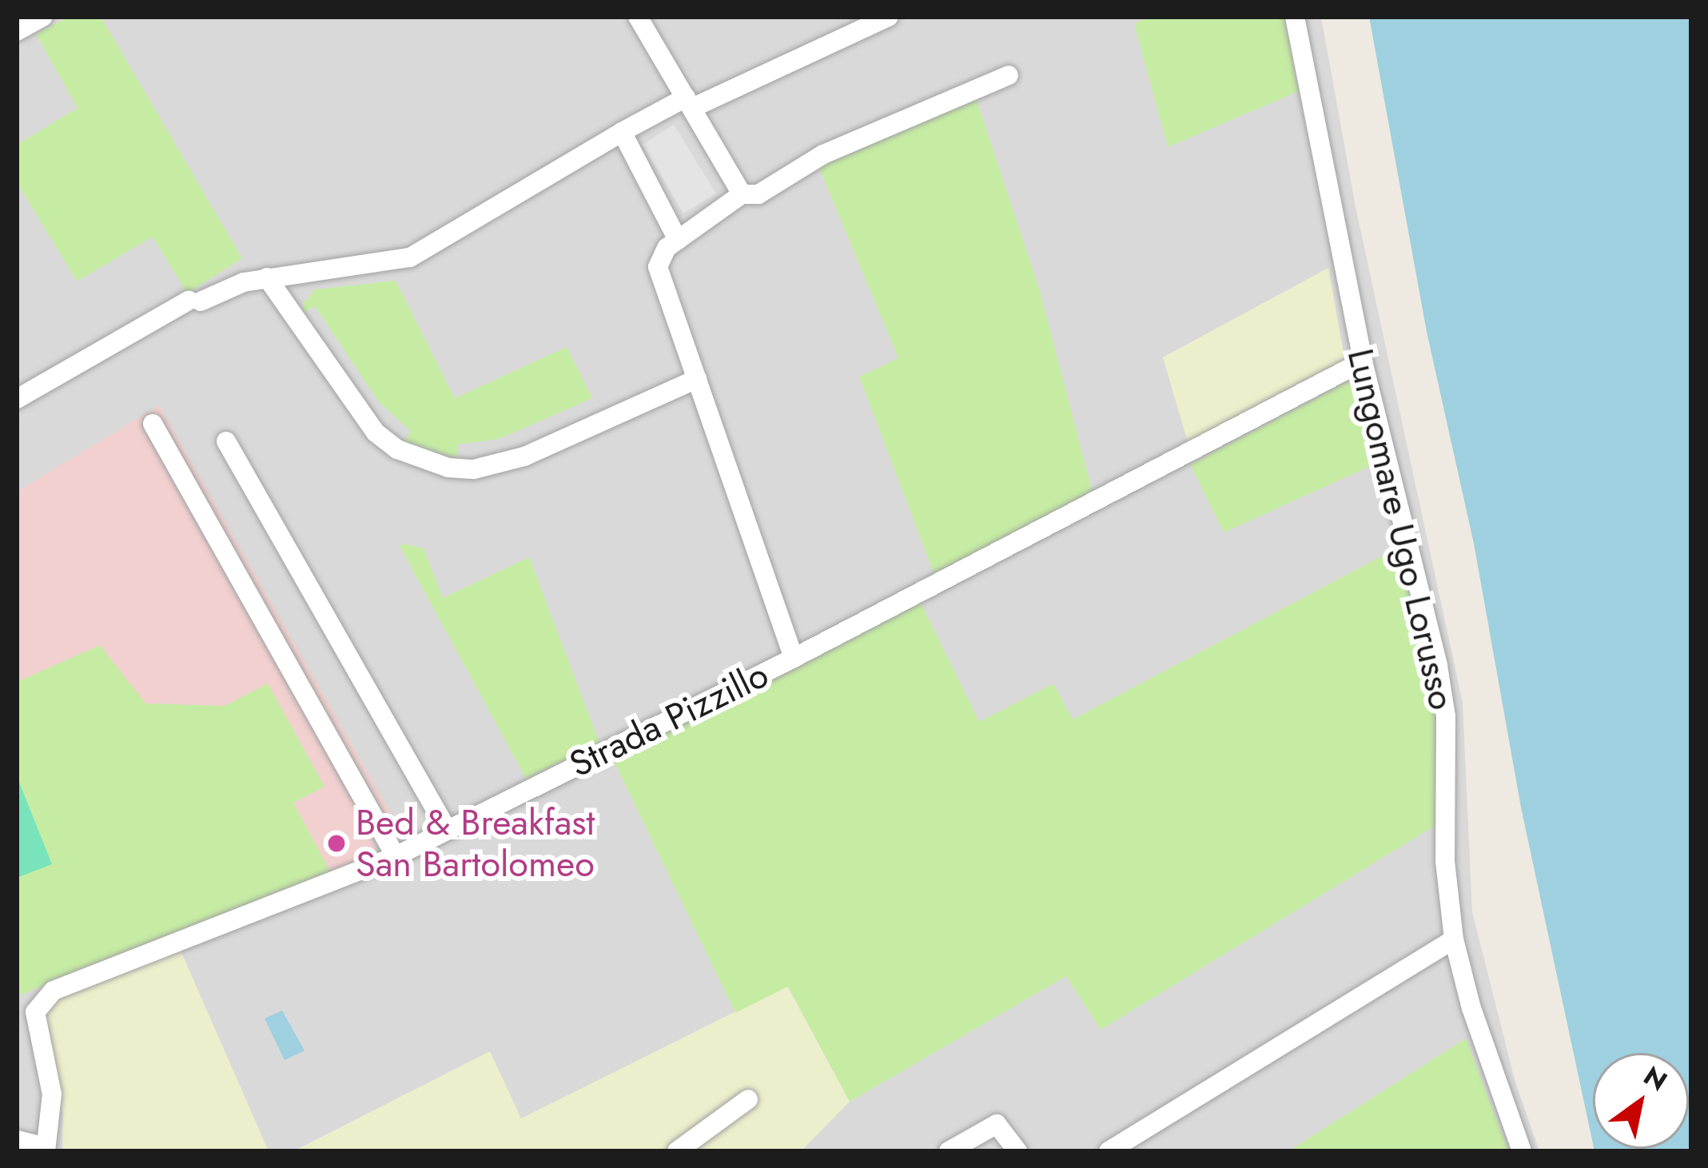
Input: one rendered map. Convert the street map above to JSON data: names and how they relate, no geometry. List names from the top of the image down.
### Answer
{
  "streets": {
    "street": ["Lungomare Ugo Lorusso", "Strada Pizzillo"]
  },
  "crossings": [
    ["Lungomare Ugo Lorusso", "Strada Pizzillo"]
  ],
  "places": ["Bed & Breakfast San Bartolomeo"],
  "north": "top right"
}
